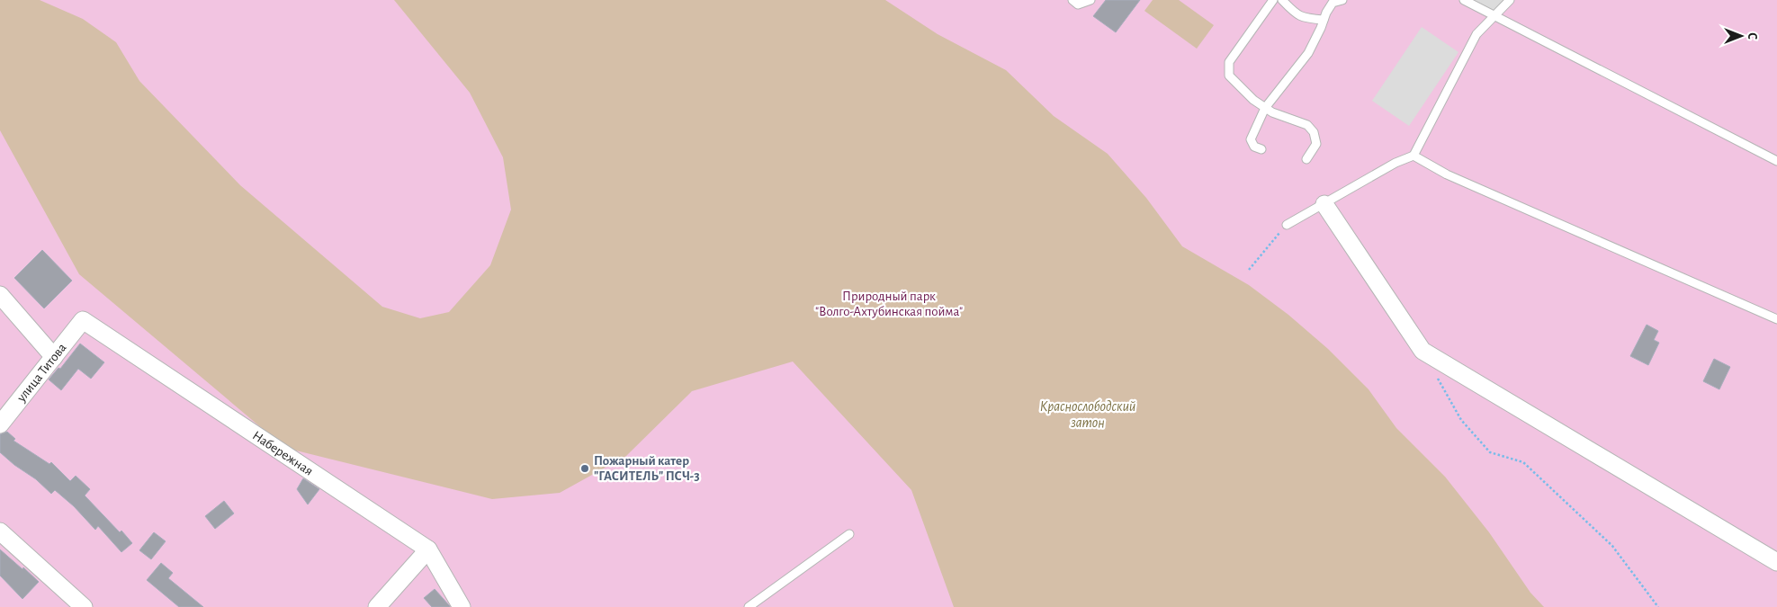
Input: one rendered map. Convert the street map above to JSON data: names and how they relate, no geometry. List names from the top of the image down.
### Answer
{
  "streets": {
    "street": ["улица Титова", "Набережная"]
  },
  "crossings": [
    ["улица Титова", "Набережная"]
  ],
  "water": ["Краснослободский затон"],
  "parks": ["Природный парк \"Волго-Ахтубинская пойма\""],
  "places": ["Пожарный катер \"ГАСИТЕЛЬ\" ПСЧ-3"],
  "north": "right"
}
